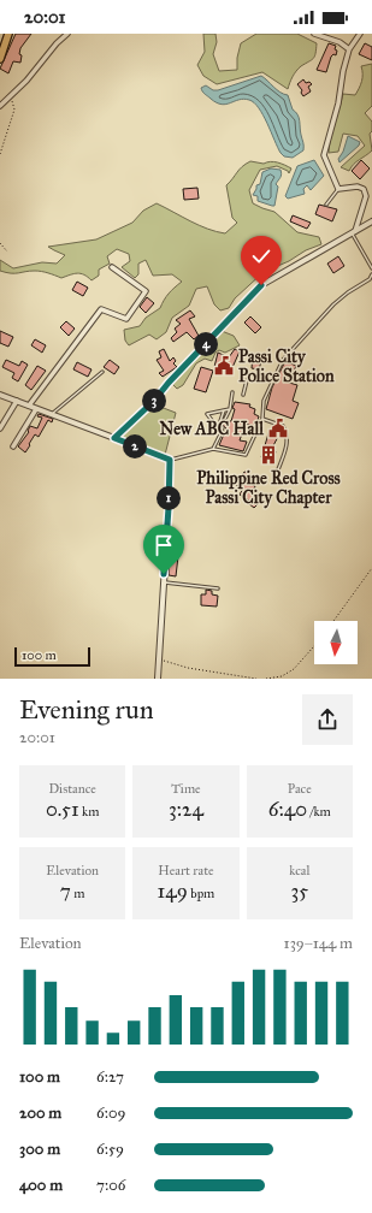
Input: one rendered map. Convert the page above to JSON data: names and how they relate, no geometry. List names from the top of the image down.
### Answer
{
  "places": {
    "public building": ["Passi City Police Station", "New ABC Hall"],
    "building": ["Philippine Red Cross Passi City Chapter"]
  },
  "scale_bar": "100 m",
  "north": "bottom",
  "page": {
    "status": "20:01",
    "pins": [
      "4",
      "3",
      "2",
      "1"
    ],
    "scale": "100 m",
    "heading": ["Evening run", "20:01"],
    "stats": [
      ["Distance", "0.51 km"],
      ["Time", "3:24"],
      ["Pace", "6:40 /km"],
      ["Elevation", "7 m"],
      ["Heart rate", "149 bpm"],
      ["kcal", "35"]
    ],
    "chart": ["Elevation", "139–144 m"],
    "list": [
      {
        "name": "100 m",
        "note": "6:27"
      },
      {
        "name": "200 m",
        "note": "6:09"
      },
      {
        "name": "300 m",
        "note": "6:59"
      },
      {
        "name": "400 m",
        "note": "7:06"
      }
    ]
  }
}
